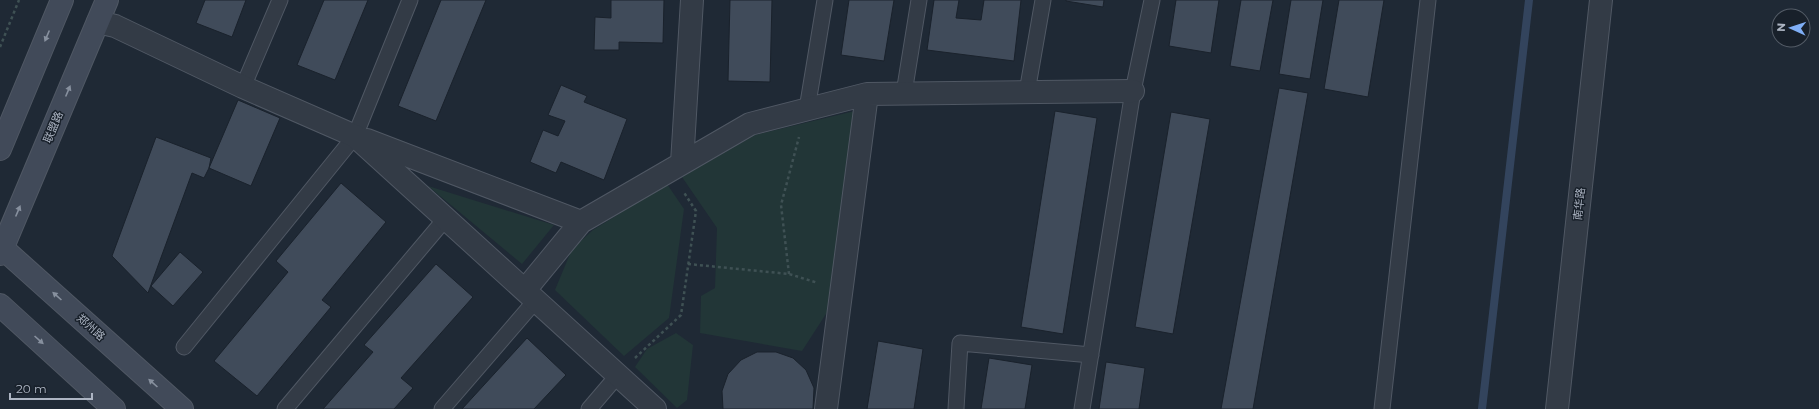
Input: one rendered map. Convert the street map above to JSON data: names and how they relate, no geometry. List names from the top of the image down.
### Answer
{
  "streets": {
    "main road": ["联盟路", "郑州路"],
    "street": ["南华路"]
  },
  "crossings": [
    ["联盟路", "郑州路"]
  ],
  "scale_bar": "20 m",
  "north": "left"
}
